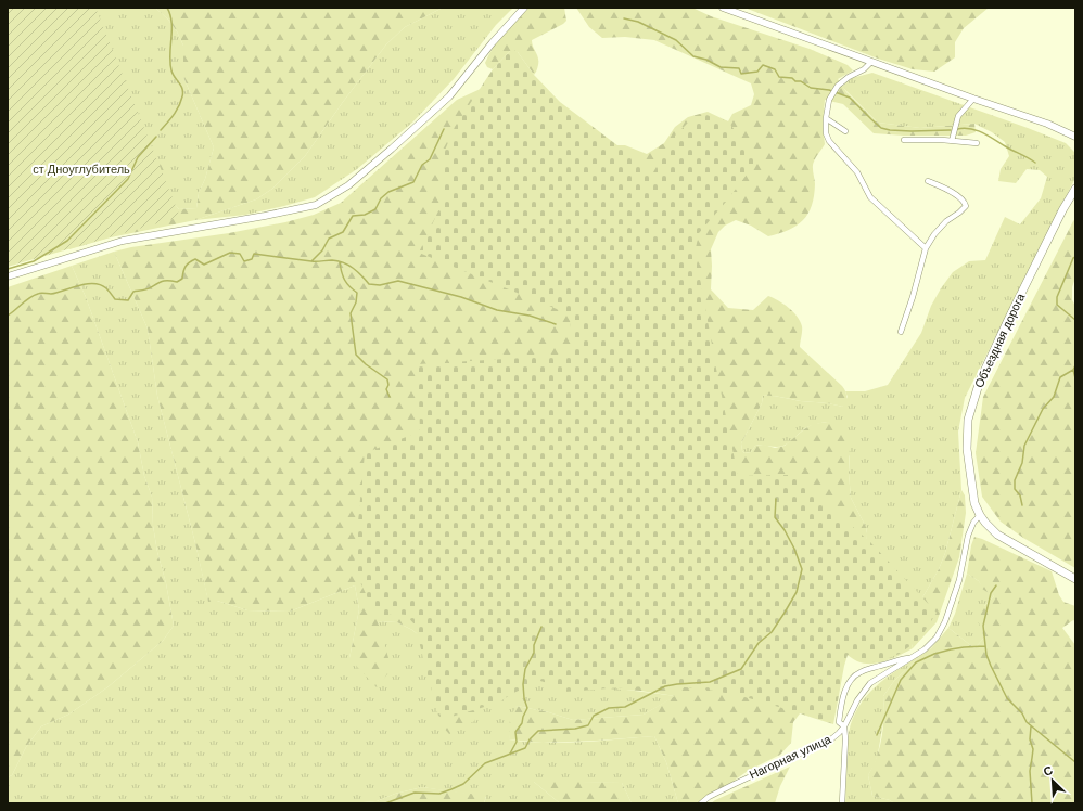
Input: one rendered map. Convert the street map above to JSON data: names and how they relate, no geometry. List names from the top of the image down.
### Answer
{
  "streets": {
    "main road": ["Объездная дорога"],
    "street": ["Нагорная улица"]
  },
  "parks": ["ст Дноуглубитель"],
  "north": "top left"
}
